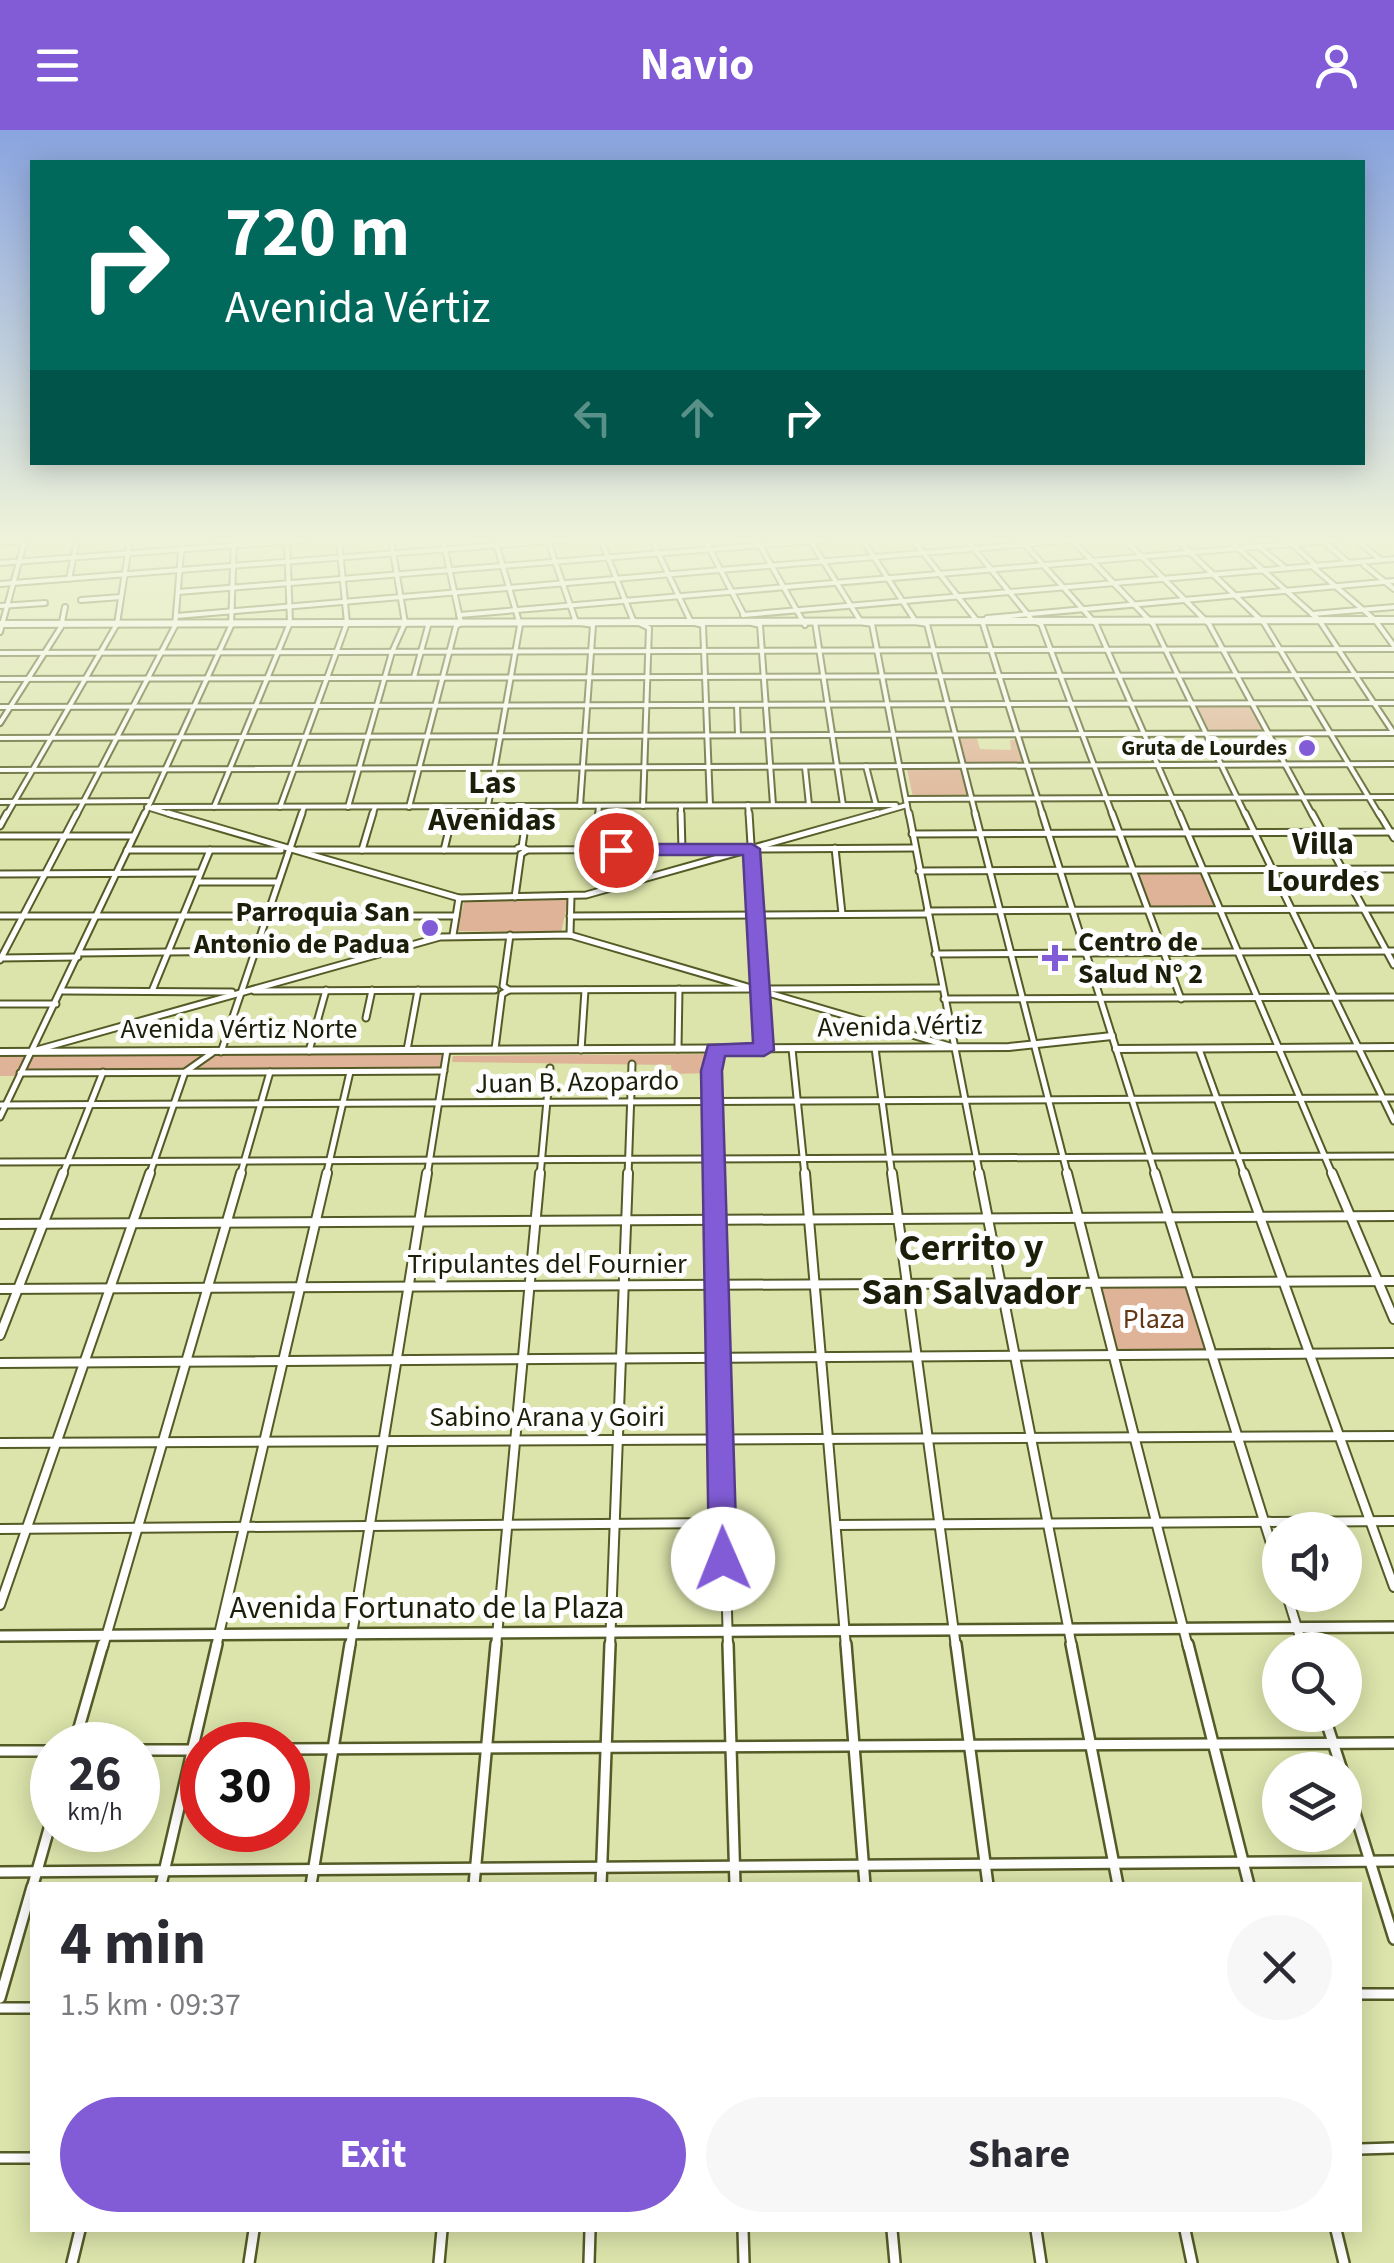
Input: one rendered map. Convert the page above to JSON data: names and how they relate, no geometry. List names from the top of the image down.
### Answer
{
  "streets": {
    "street": [
      "Avenida Vértiz",
      "Avenida Vértiz Norte",
      "Juan B. Azopardo",
      "Tripulantes del Fournier",
      "Sabino Arana y Goiri",
      "Avenida Fortunato de la Plaza"
    ]
  },
  "crossings": [
    ["Avenida Vértiz", "Avenida Vértiz Norte"]
  ],
  "districts": ["Las Avenidas", "Villa Lourdes", "Cerrito y San Salvador"],
  "parks": ["Plaza"],
  "places": {
    "other": ["Gruta de Lourdes", "Parroquia San Antonio de Padua"],
    "health": ["Centro de Salud N° 2"]
  },
  "page": {
    "header": "Navio",
    "turn": ["720 m", "Avenida Vértiz"],
    "speed": "26 km/h",
    "limit": "30",
    "heading": ["4 min", "1.5 km · 09:37"],
    "buttons": ["Exit", "Share"]
  }
}
